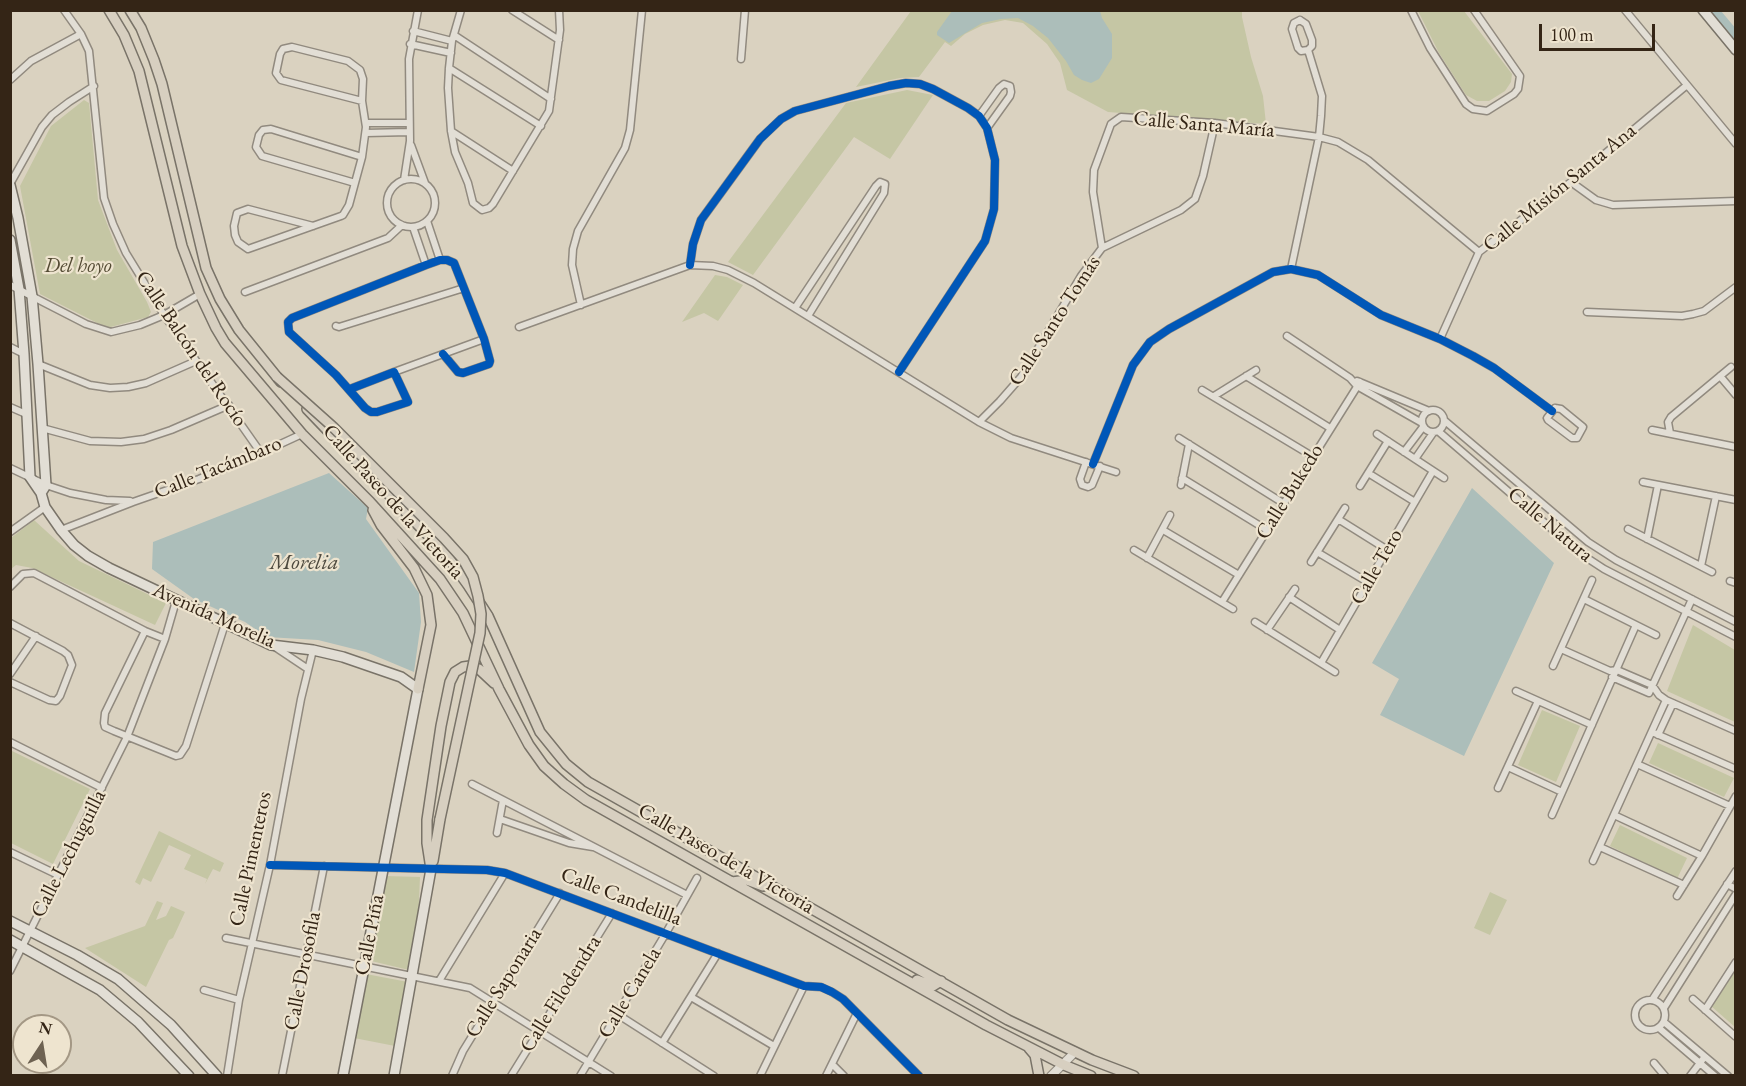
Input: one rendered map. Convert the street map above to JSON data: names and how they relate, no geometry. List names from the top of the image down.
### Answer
{
  "streets": {
    "main road": ["Calle Paseo de la Victoria", "Avenida Morelia", "Calle Piña"],
    "street": [
      "Calle Santa María",
      "Calle Misión Santa Ana",
      "Calle Santo Tomás",
      "Calle Balcón del Rocío",
      "Calle Tacámbaro",
      "Calle Bukedo",
      "Calle Natura",
      "Calle Tero",
      "Calle Lechuguilla",
      "Calle Pimenteros",
      "Calle Candelilla",
      "Calle Drosofila",
      "Calle Saponaria",
      "Calle Canela",
      "Calle Filodendra"
    ]
  },
  "crossings": [
    ["Calle Santa María", "Calle Misión Santa Ana"],
    ["Calle Santa María", "Calle Santo Tomás"],
    ["Calle Balcón del Rocío", "Calle Tacámbaro"],
    ["Calle Tacámbaro", "Calle Paseo de la Victoria"],
    ["Calle Tacámbaro", "Avenida Morelia"],
    ["Avenida Morelia", "Calle Lechuguilla"],
    ["Avenida Morelia", "Calle Pimenteros"],
    ["Avenida Morelia", "Calle Piña"],
    ["Calle Pimenteros", "Calle Candelilla"],
    ["Calle Candelilla", "Calle Piña"],
    ["Calle Candelilla", "Calle Drosofila"],
    ["Calle Candelilla", "Calle Saponaria"],
    ["Calle Candelilla", "Calle Canela"],
    ["Calle Candelilla", "Calle Filodendra"]
  ],
  "water": ["Morelia"],
  "parks": ["Del hoyo"],
  "scale_bar": "100 m",
  "north": "top"
}
